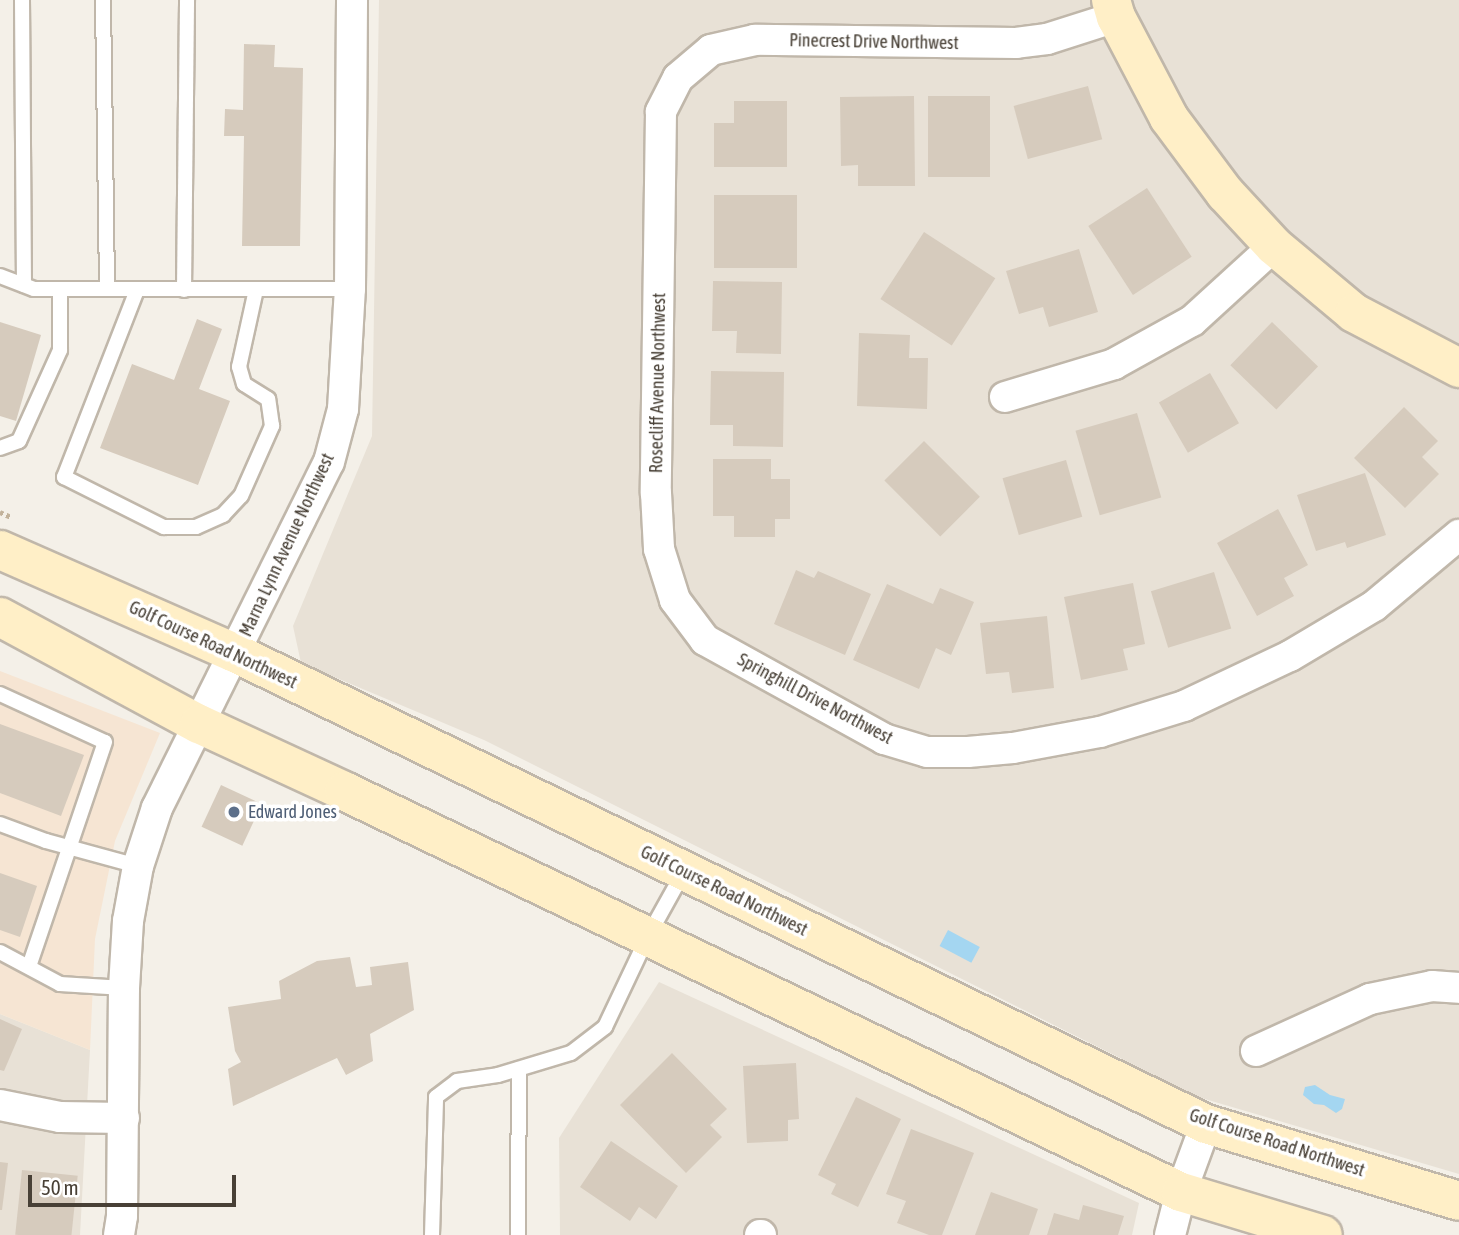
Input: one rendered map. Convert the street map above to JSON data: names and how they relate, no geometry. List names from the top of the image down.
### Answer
{
  "streets": {
    "main road": ["Golf Course Road Northwest"],
    "street": [
      "Pinecrest Drive Northwest",
      "Rosecliff Avenue Northwest",
      "Marna Lynn Avenue Northwest",
      "Springhill Drive Northwest"
    ]
  },
  "crossings": [
    ["Pinecrest Drive Northwest", "Rosecliff Avenue Northwest"],
    ["Rosecliff Avenue Northwest", "Springhill Drive Northwest"],
    ["Marna Lynn Avenue Northwest", "Golf Course Road Northwest"]
  ],
  "places": ["Edward Jones"],
  "scale_bar": "50 m"
}
